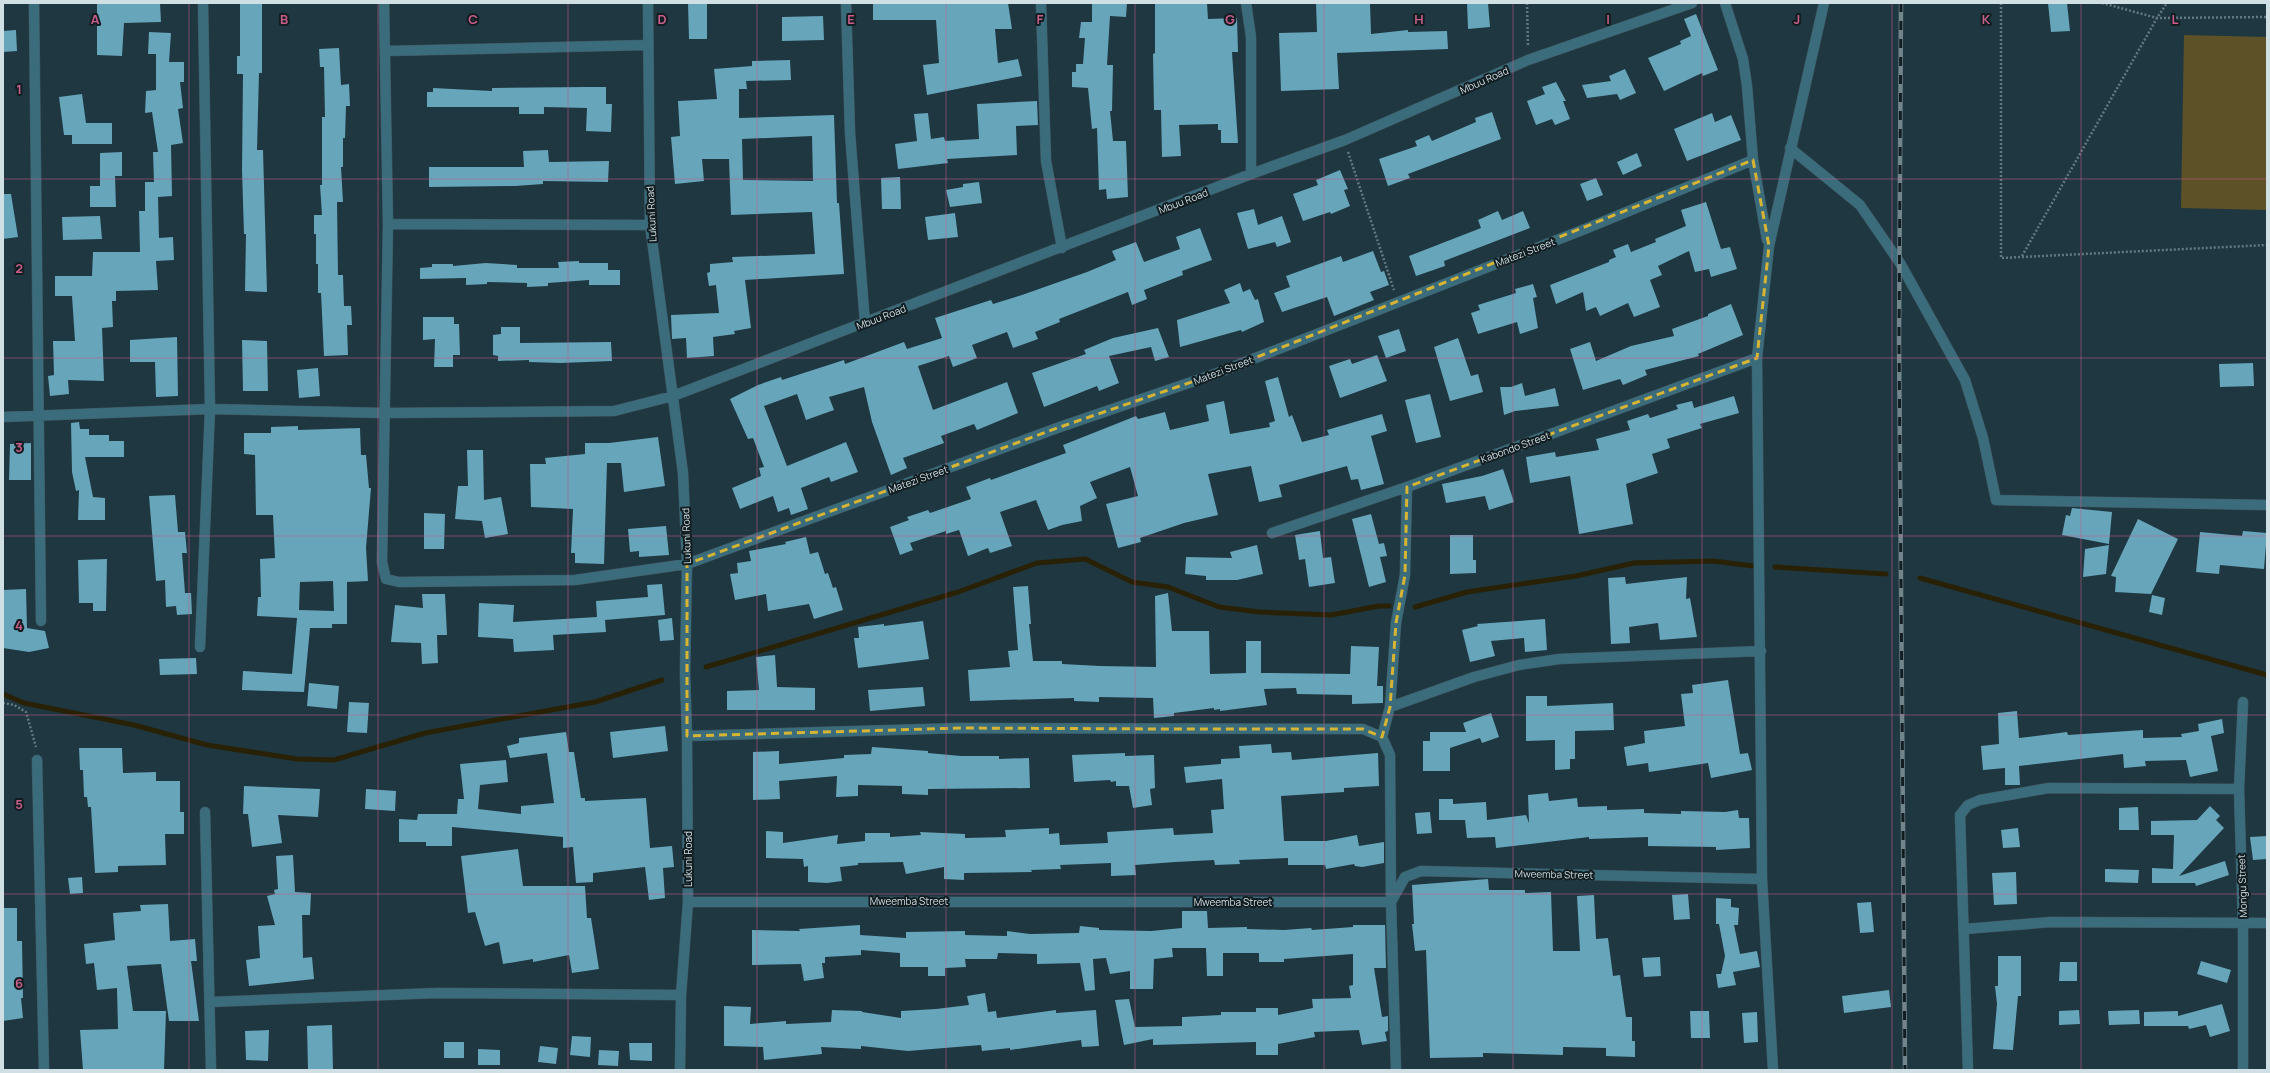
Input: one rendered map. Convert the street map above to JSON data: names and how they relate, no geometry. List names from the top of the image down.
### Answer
{
  "streets": {
    "street": [
      "Mbuu Road",
      "Lukuni Road",
      "Matezi Street",
      "Kabondo Street",
      "Mweemba Street",
      "Mongu Street"
    ]
  },
  "crossings": [
    ["Mbuu Road", "Lukuni Road"],
    ["Mbuu Road", "Matezi Street"],
    ["Lukuni Road", "Matezi Street"],
    ["Lukuni Road", "Mweemba Street"]
  ],
  "grid": {
    "columns": [
      "A",
      "B",
      "C",
      "D",
      "E",
      "F",
      "G",
      "H",
      "I",
      "J",
      "K",
      "L"
    ],
    "rows": [
      "1",
      "2",
      "3",
      "4",
      "5",
      "6"
    ]
  }
}
